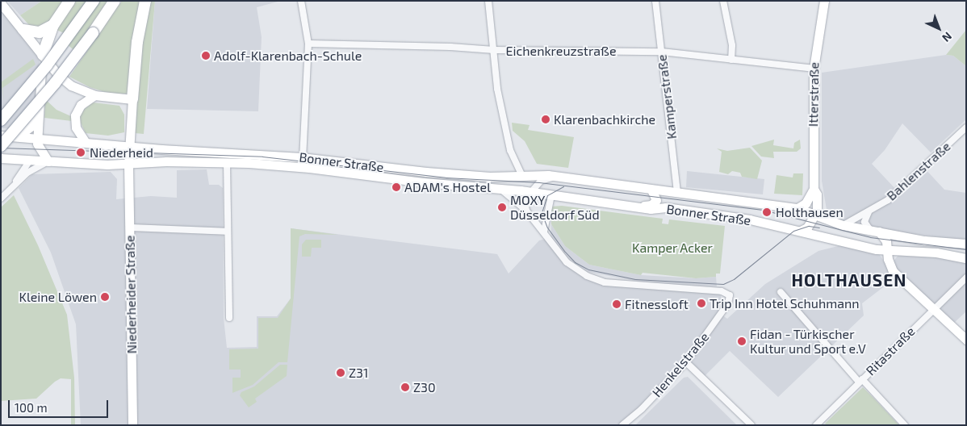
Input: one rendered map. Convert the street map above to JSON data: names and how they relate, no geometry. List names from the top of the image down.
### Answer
{
  "streets": {
    "main road": ["Itterstraße", "Bonner Straße", "Niederheider Straße"],
    "street": [
      "Eichenkreuzstraße",
      "Kamperstraße",
      "Bahlenstraße",
      "Ritastraße",
      "Henkelstraße"
    ]
  },
  "crossings": [
    ["Eichenkreuzstraße", "Itterstraße"],
    ["Eichenkreuzstraße", "Kamperstraße"],
    ["Itterstraße", "Bonner Straße"],
    ["Kamperstraße", "Bonner Straße"],
    ["Bonner Straße", "Bahlenstraße"],
    ["Bonner Straße", "Niederheider Straße"]
  ],
  "districts": ["HOLTHAUSEN"],
  "parks": ["Kamper Acker"],
  "places": [
    "Adolf-Klarenbach-Schule",
    "Klarenbachkirche",
    "Niederheid",
    "ADAM's Hostel",
    "MOXY Düsseldorf Süd",
    "Holthausen",
    "Kleine Löwen",
    "Trip Inn Hotel Schuhmann",
    "Fitnessloft",
    "Fidan - Türkischer Kultur und Sport e.V",
    "Z31",
    "Z30"
  ],
  "scale_bar": "100 m",
  "north": "bottom right"
}
